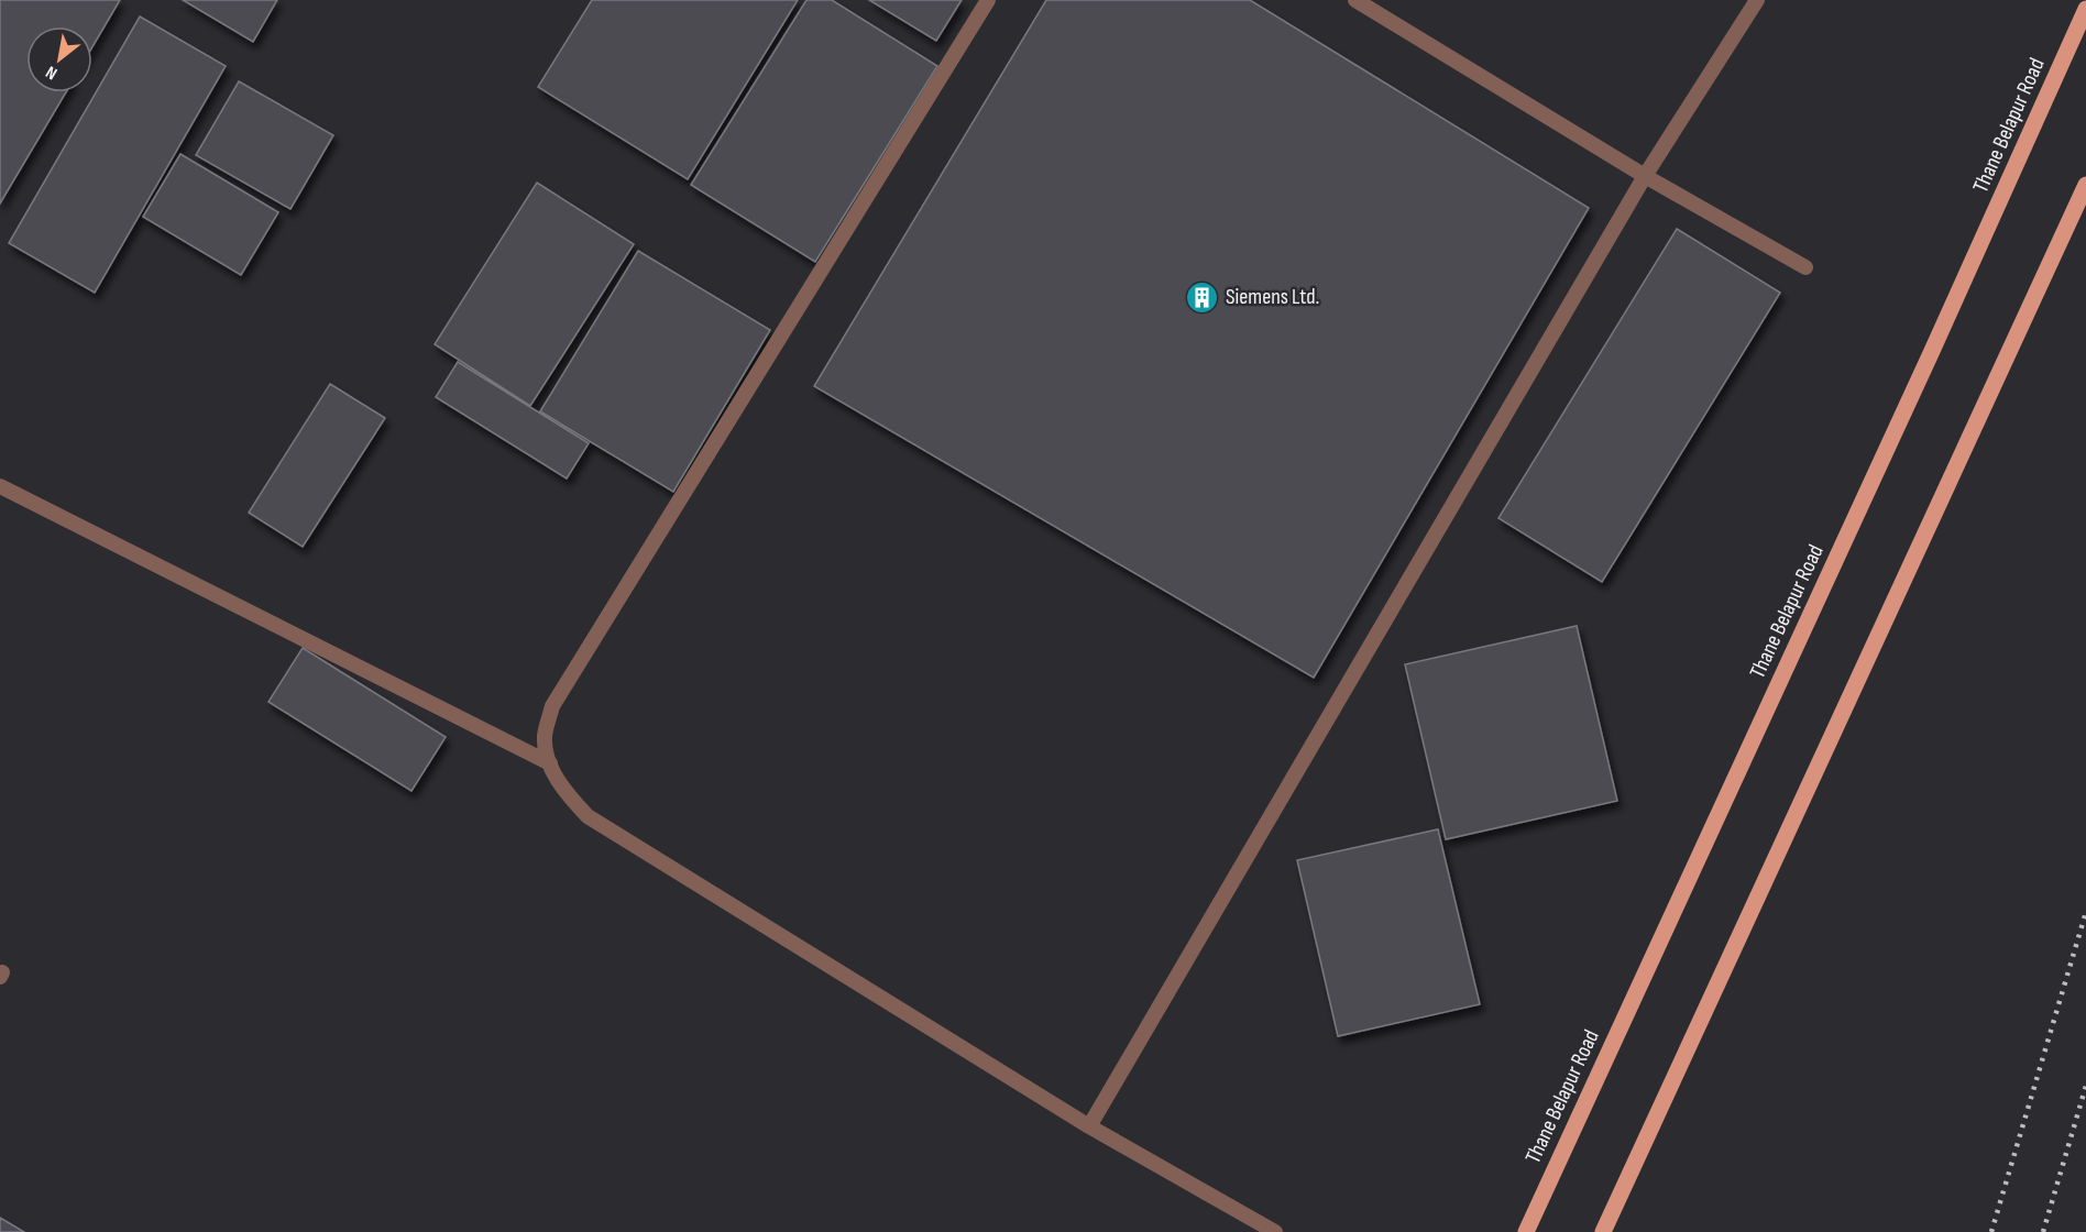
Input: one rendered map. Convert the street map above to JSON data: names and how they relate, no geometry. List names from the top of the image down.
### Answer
{
  "streets": {
    "main road": ["Thane Belapur Road"]
  },
  "places": {
    "building": ["Siemens Ltd."]
  },
  "north": "bottom left"
}
